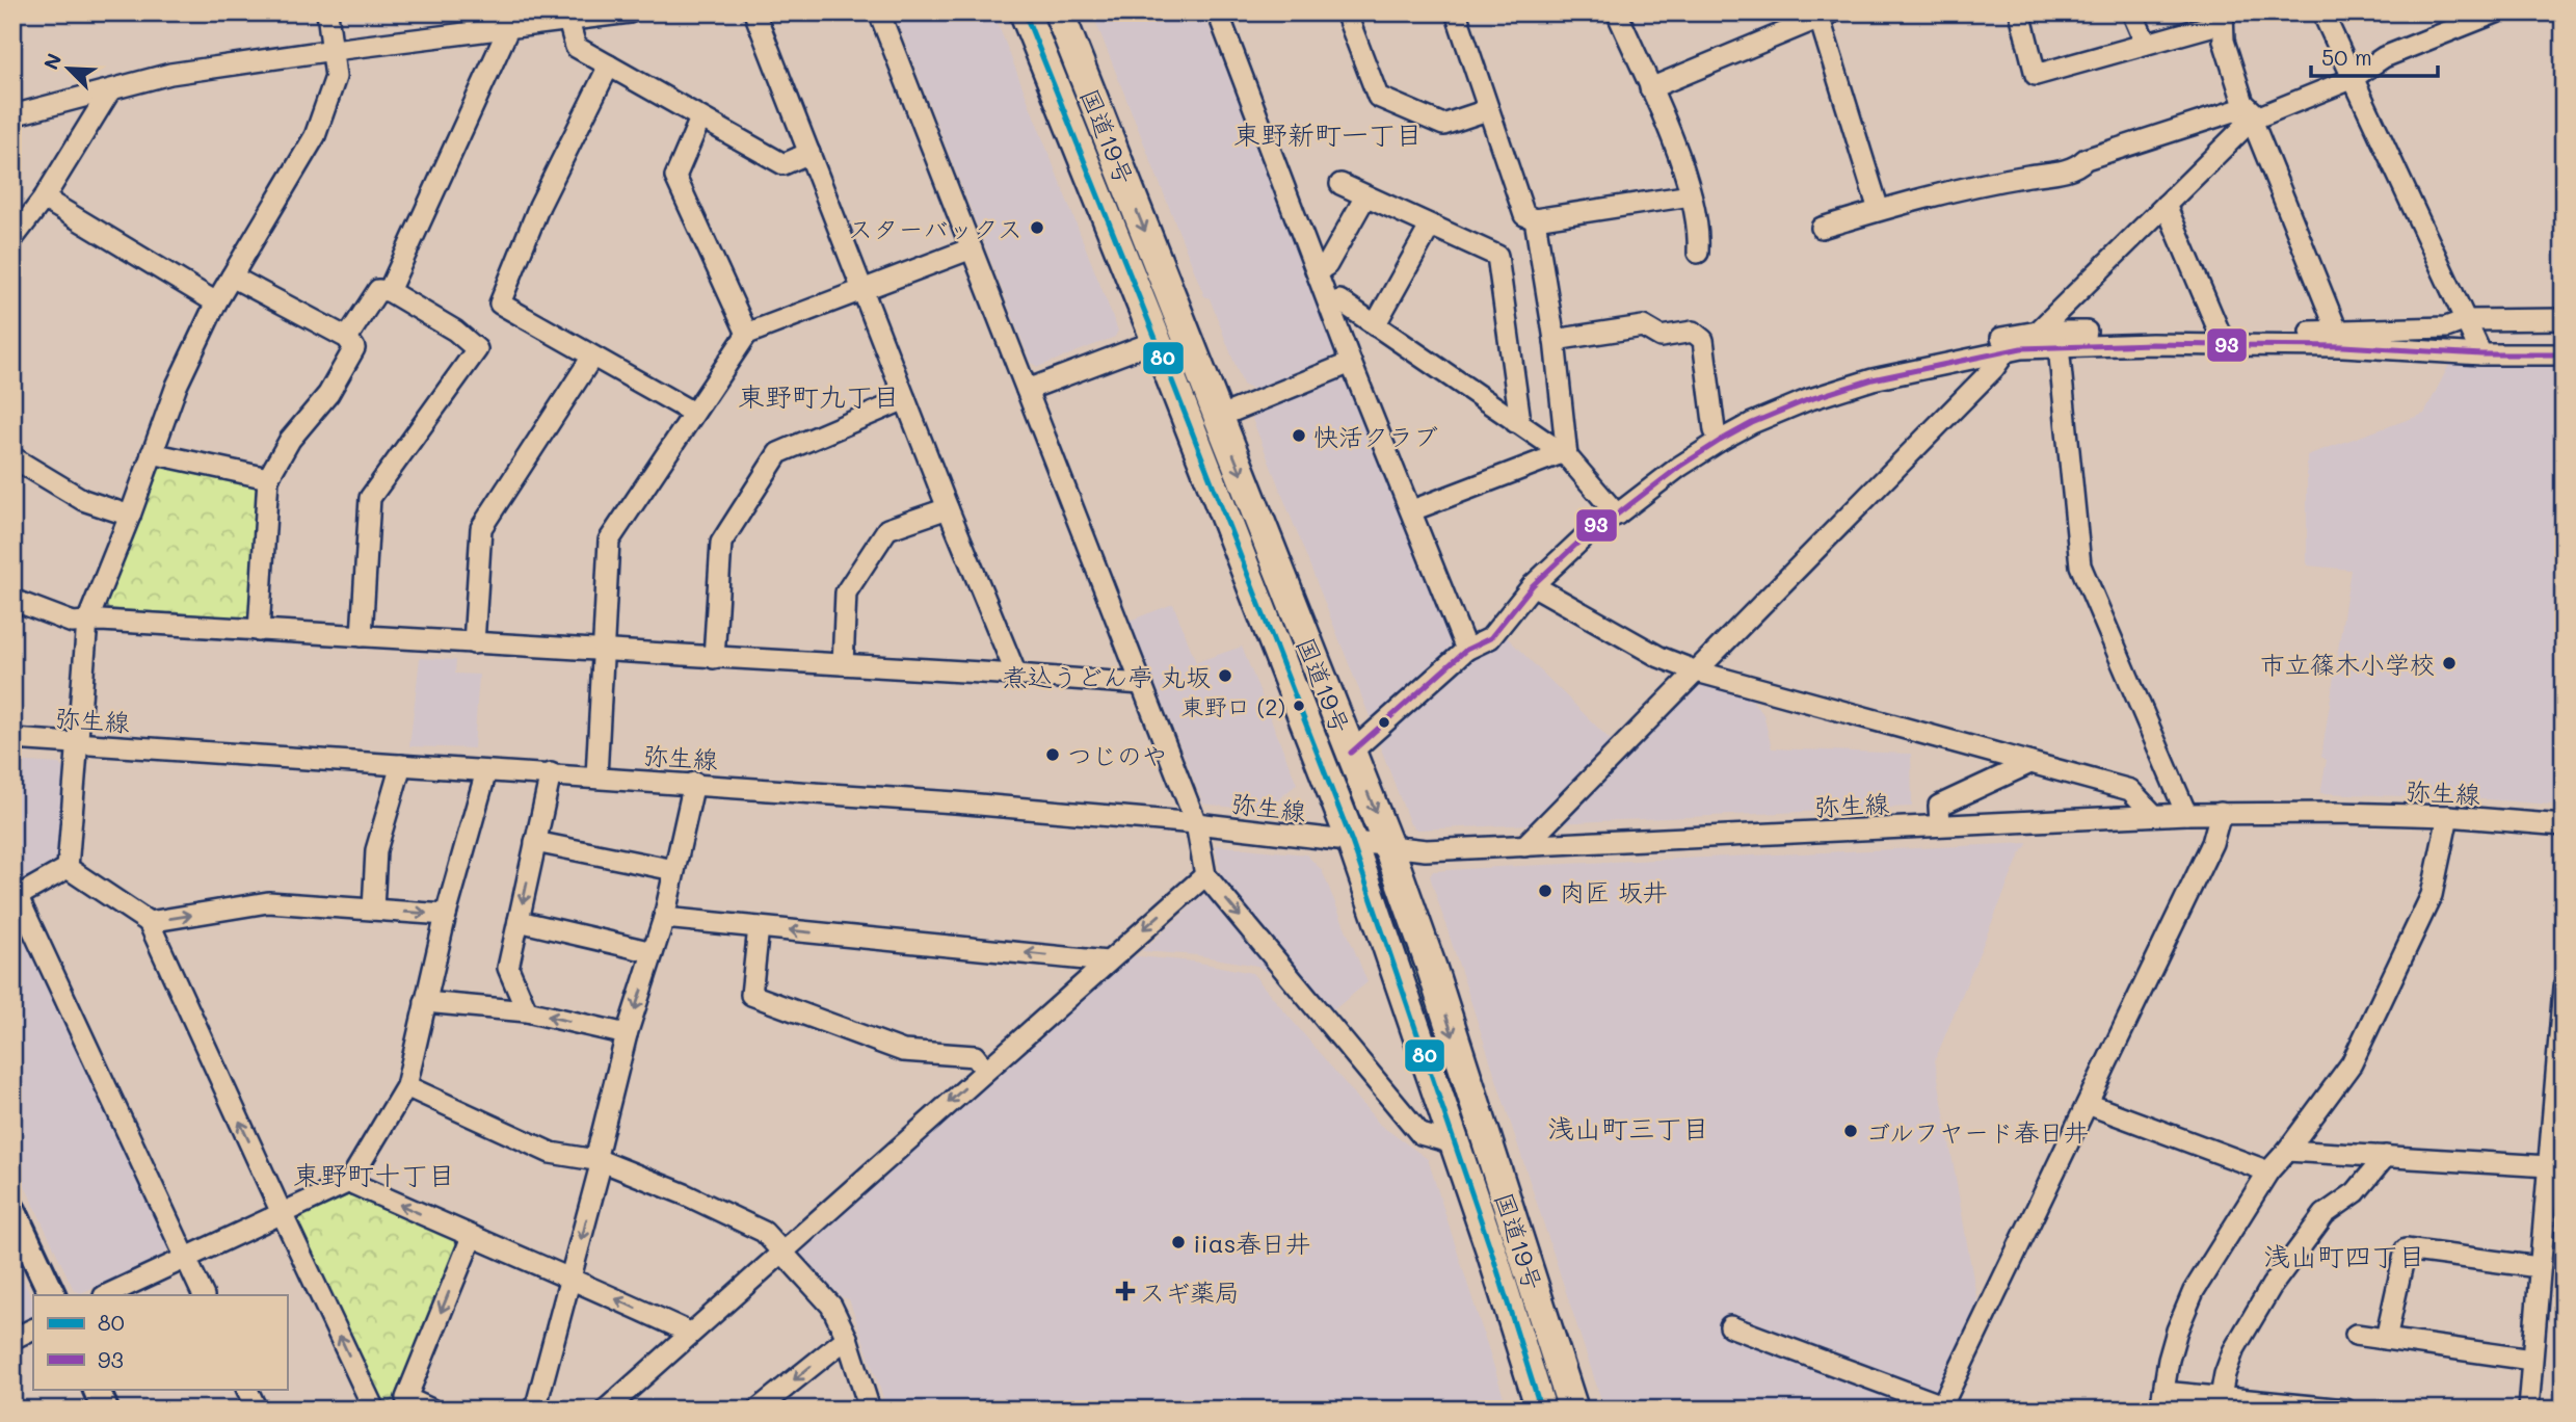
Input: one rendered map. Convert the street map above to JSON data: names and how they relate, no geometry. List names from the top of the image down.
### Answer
{
  "streets": {
    "highway": ["国道19号"],
    "street": ["弥生線"]
  },
  "crossings": [
    ["国道19号", "弥生線"]
  ],
  "districts": [
    "東野新町一丁目",
    "東野町九丁目",
    "浅山町三丁目",
    "東野町十丁目",
    "浅山町四丁目"
  ],
  "places": {
    "other": [
      "スターバックス",
      "快活クラブ",
      "市立篠木小学校",
      "煮込うどん亭 丸坂",
      "東野口 (2)",
      "つじのや",
      "肉匠 坂井",
      "ゴルフヤード春日井",
      "iias春日井"
    ],
    "health": ["スギ薬局"]
  },
  "lines": ["transit line 80", "transit line 93"],
  "legend": ["80", "93"],
  "scale_bar": "50 m",
  "north": "top left"
}
